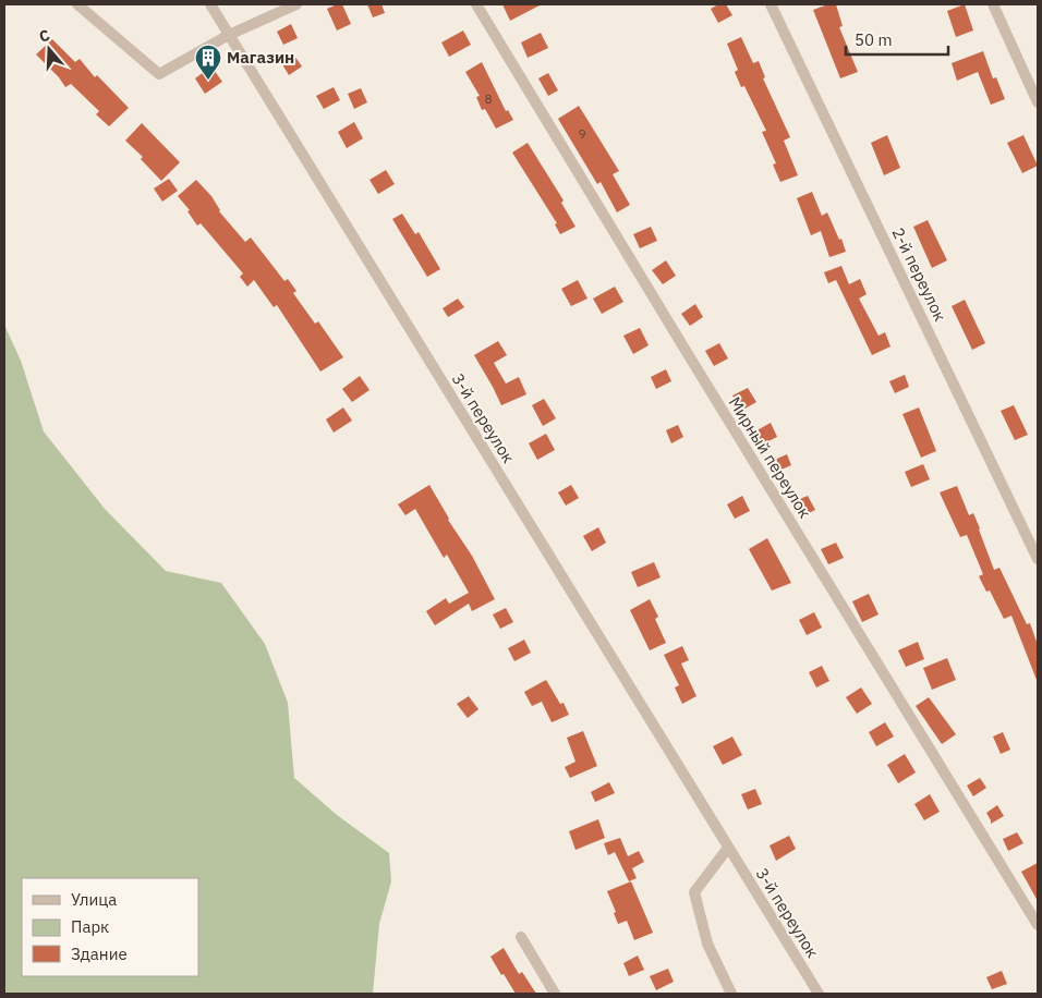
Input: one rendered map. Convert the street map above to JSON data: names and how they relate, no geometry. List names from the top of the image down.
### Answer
{
  "streets": {
    "street": ["2-й переулок", "3-й переулок", "Мирный переулок"]
  },
  "places": {
    "building": ["Магазин"]
  },
  "house_numbers": ["8", "9"],
  "legend": ["Улица", "Парк", "Здание"],
  "scale_bar": "50 m",
  "north": "top"
}
